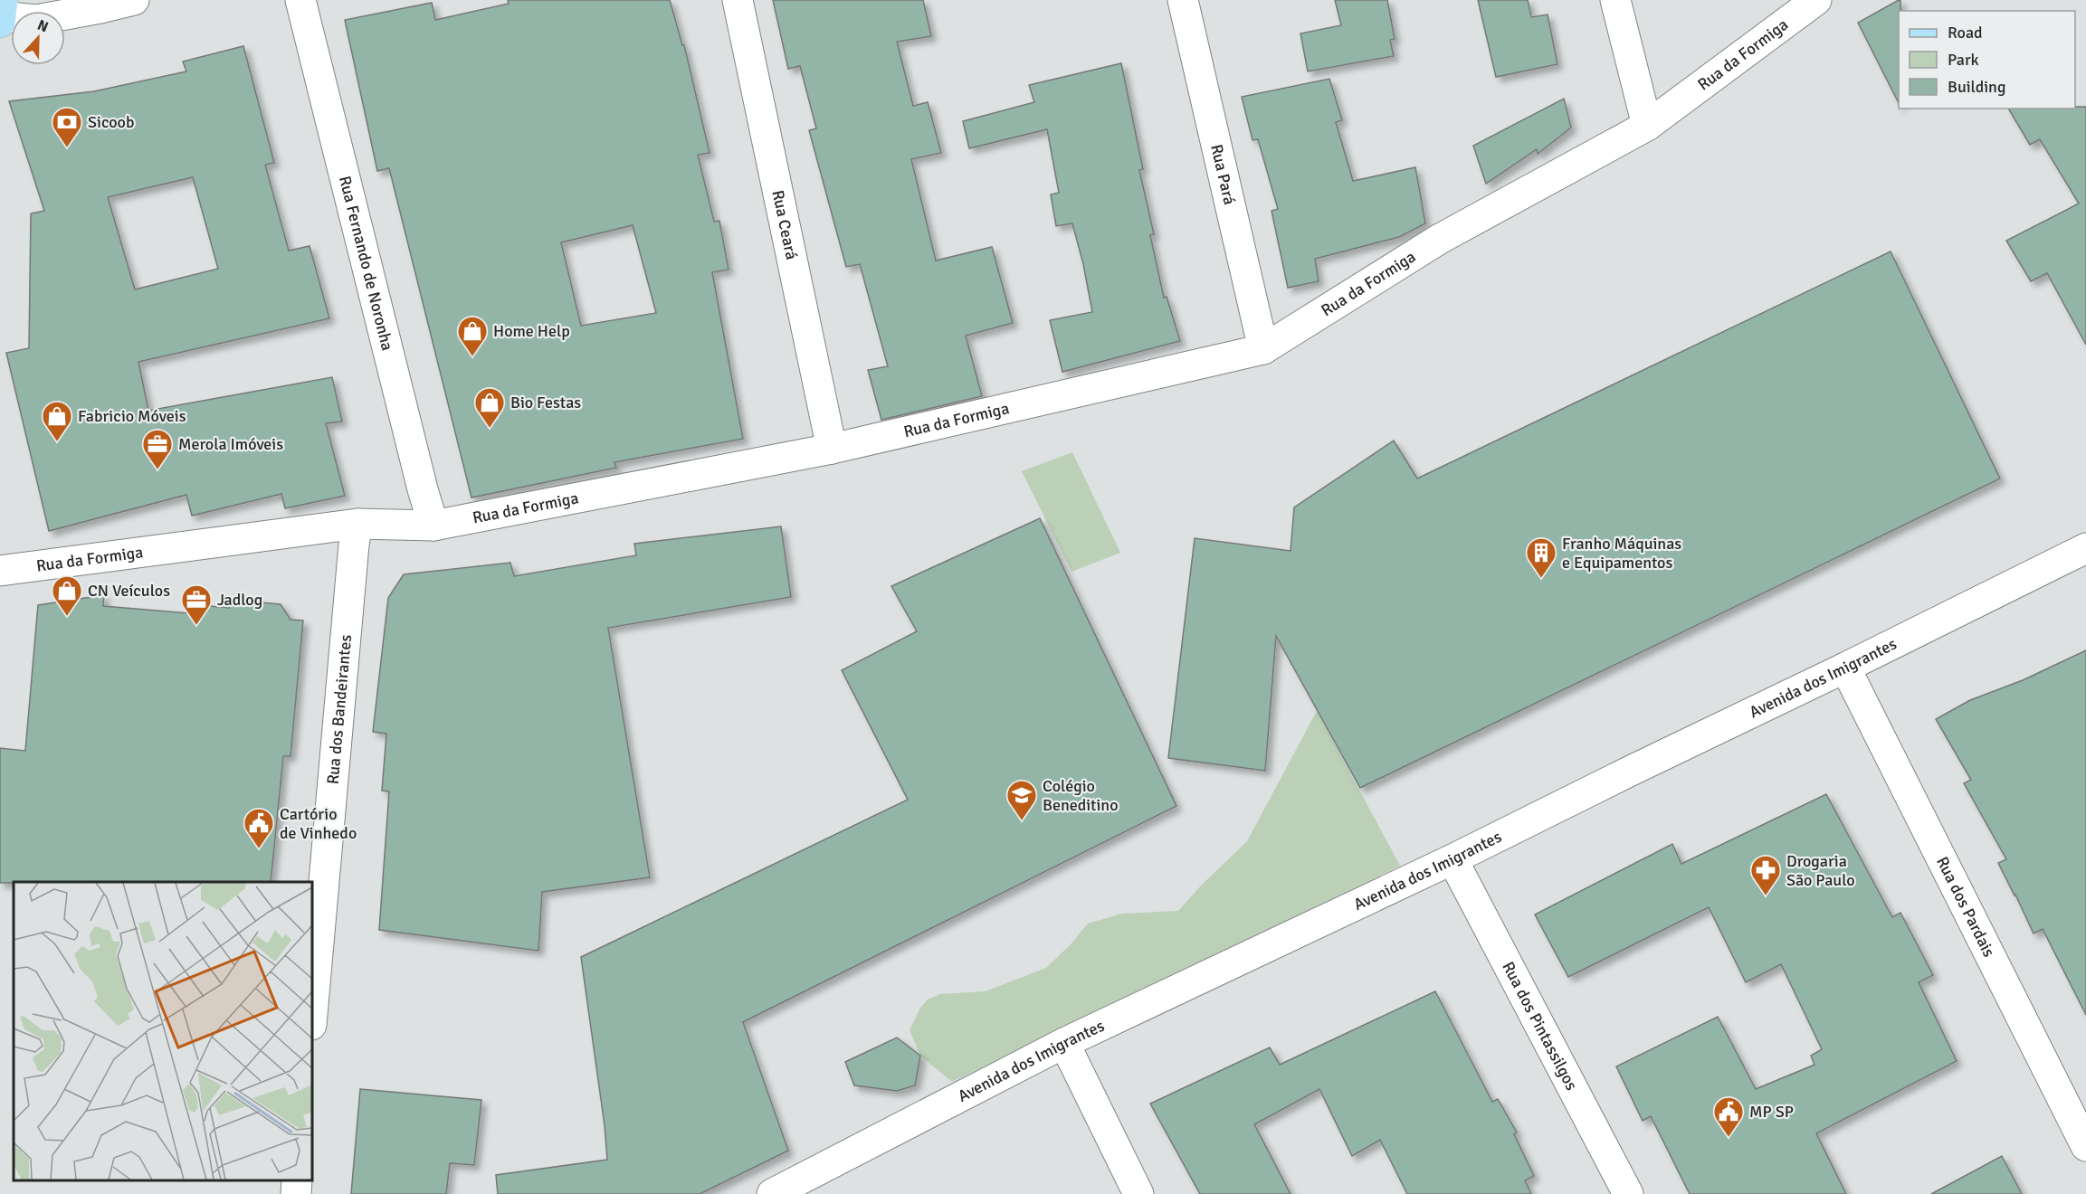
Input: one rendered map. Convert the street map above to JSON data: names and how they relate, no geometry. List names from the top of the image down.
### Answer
{
  "streets": {
    "street": [
      "Rua da Formiga",
      "Rua Pará",
      "Rua Ceará",
      "Rua Fernando de Noronha",
      "Avenida dos Imigrantes",
      "Rua dos Bandeirantes",
      "Rua dos Pardais",
      "Rua dos Pintassilgos"
    ]
  },
  "crossings": [
    ["Rua da Formiga", "Rua Pará"],
    ["Rua da Formiga", "Rua Ceará"],
    ["Rua da Formiga", "Rua Fernando de Noronha"],
    ["Rua da Formiga", "Rua dos Bandeirantes"],
    ["Avenida dos Imigrantes", "Rua dos Pardais"],
    ["Avenida dos Imigrantes", "Rua dos Pintassilgos"]
  ],
  "places": {
    "bank": ["Sicoob"],
    "shop": [
      "Home Help",
      "Bio Festas",
      "Fabricio Móveis",
      "CN Veículos"
    ],
    "office": ["Merola Imóveis", "Jadlog"],
    "building": ["Franho Máquinas e Equipamentos"],
    "school or university": ["Colégio Beneditino"],
    "public building": ["Cartório de Vinhedo", "MP SP"],
    "pharmacy": ["Drogaria São Paulo"]
  },
  "legend": ["Road", "Park", "Building"],
  "north": "top"
}
